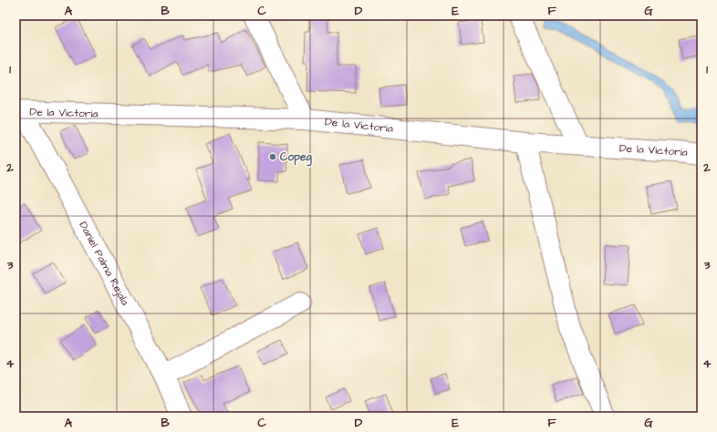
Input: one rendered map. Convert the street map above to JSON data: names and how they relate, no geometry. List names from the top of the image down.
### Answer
{
  "streets": {
    "street": ["De la Victoria", "Daniel Palma Rejala"]
  },
  "crossings": [
    ["De la Victoria", "Daniel Palma Rejala"]
  ],
  "places": ["Copeg"],
  "grid": {
    "columns": [
      "A",
      "B",
      "C",
      "D",
      "E",
      "F",
      "G"
    ],
    "rows": [
      "1",
      "2",
      "3",
      "4"
    ]
  }
}
